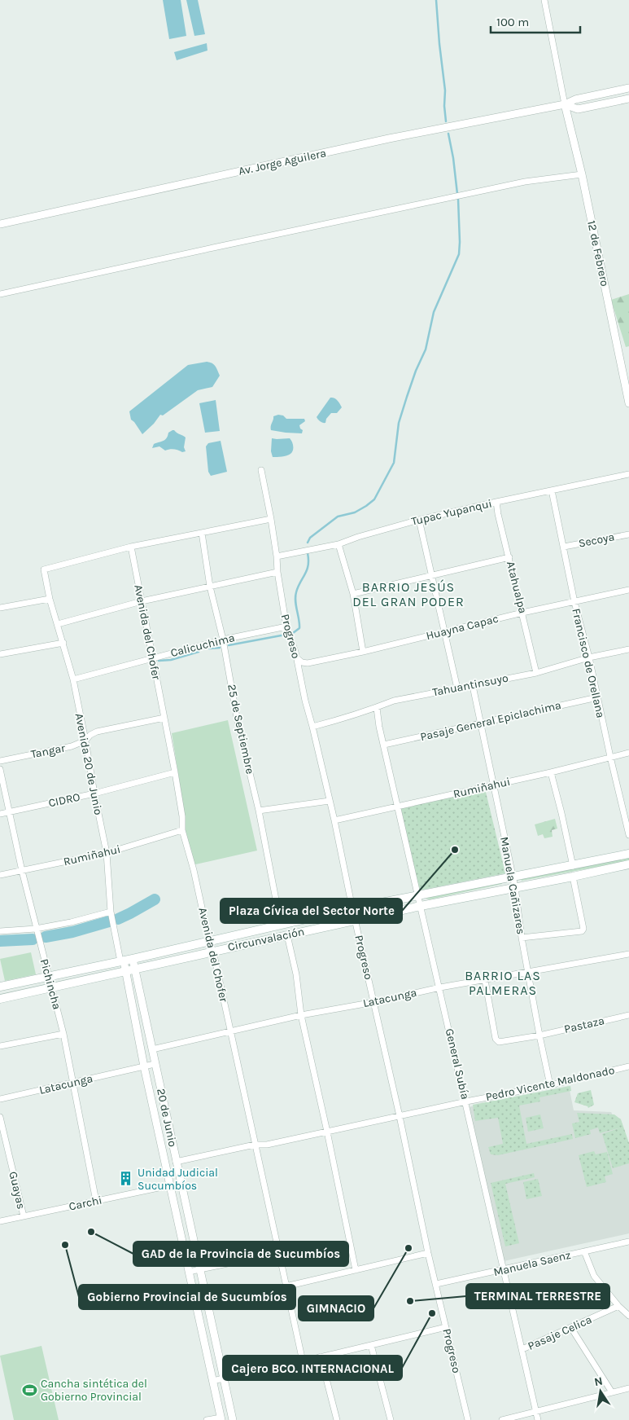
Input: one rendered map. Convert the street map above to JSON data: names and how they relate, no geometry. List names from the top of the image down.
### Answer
{
  "streets": {
    "main road": ["Circunvalación"],
    "street": [
      "Av. Jorge Aguilera",
      "12 de Febrero",
      "Tupac Yupanqui",
      "Secoya",
      "Atahualpa",
      "Huayna Capac",
      "Avenida del Chofer",
      "Progreso",
      "Calicuchima",
      "Francisco de Orellana",
      "Tahuantinsuyo",
      "Pasaje General Epiclachima",
      "25 de Septiembre",
      "Tangar",
      "Avenida 20 de Junio",
      "Rumiñahui",
      "CIDRO",
      "Manuela Cañizares",
      "Pichincha",
      "Latacunga",
      "Pastaza",
      "General Subía",
      "Pedro Vicente Maldonado",
      "20 de Junio",
      "Guayas",
      "Carchi",
      "Manuela Saenz",
      "Pasaje Celica"
    ]
  },
  "crossings": [
    ["Av. Jorge Aguilera", "12 de Febrero"],
    ["Tupac Yupanqui", "Atahualpa"],
    ["Tupac Yupanqui", "Progreso"],
    ["Tupac Yupanqui", "Francisco de Orellana"],
    ["Secoya", "Francisco de Orellana"],
    ["Atahualpa", "Huayna Capac"],
    ["Atahualpa", "Tahuantinsuyo"],
    ["Huayna Capac", "Francisco de Orellana"],
    ["Avenida del Chofer", "Calicuchima"],
    ["Avenida del Chofer", "Tangar"],
    ["Avenida del Chofer", "Avenida 20 de Junio"],
    ["Avenida del Chofer", "Rumiñahui"],
    ["Avenida del Chofer", "CIDRO"],
    ["Avenida del Chofer", "Circunvalación"],
    ["Avenida del Chofer", "Latacunga"],
    ["Progreso", "Calicuchima"],
    ["Progreso", "Tahuantinsuyo"],
    ["Progreso", "Rumiñahui"],
    ["Progreso", "Circunvalación"],
    ["Progreso", "Latacunga"],
    ["Progreso", "Pedro Vicente Maldonado"],
    ["Progreso", "Manuela Saenz"],
    ["Calicuchima", "25 de Septiembre"],
    ["Calicuchima", "Avenida 20 de Junio"],
    ["Francisco de Orellana", "Tahuantinsuyo"],
    ["Francisco de Orellana", "Pasaje General Epiclachima"],
    ["Francisco de Orellana", "Rumiñahui"],
    ["Tahuantinsuyo", "Manuela Cañizares"],
    ["Tahuantinsuyo", "General Subía"],
    ["Pasaje General Epiclachima", "Manuela Cañizares"],
    ["Pasaje General Epiclachima", "General Subía"],
    ["25 de Septiembre", "Circunvalación"],
    ["Tangar", "Avenida 20 de Junio"],
    ["Avenida 20 de Junio", "Rumiñahui"],
    ["Avenida 20 de Junio", "CIDRO"],
    ["Avenida 20 de Junio", "Circunvalación"],
    ["Avenida 20 de Junio", "20 de Junio"],
    ["Rumiñahui", "Manuela Cañizares"],
    ["Rumiñahui", "Pichincha"],
    ["Rumiñahui", "General Subía"],
    ["CIDRO", "Pichincha"],
    ["Manuela Cañizares", "Circunvalación"],
    ["Manuela Cañizares", "Latacunga"],
    ["Manuela Cañizares", "Pastaza"],
    ["Manuela Cañizares", "Pedro Vicente Maldonado"],
    ["Circunvalación", "Pichincha"],
    ["Circunvalación", "General Subía"],
    ["Circunvalación", "20 de Junio"],
    ["Pichincha", "Latacunga"],
    ["Pichincha", "Carchi"],
    ["Latacunga", "Pastaza"],
    ["Latacunga", "General Subía"],
    ["Latacunga", "20 de Junio"],
    ["General Subía", "Pedro Vicente Maldonado"],
    ["General Subía", "Manuela Saenz"],
    ["General Subía", "Pasaje Celica"],
    ["20 de Junio", "Carchi"],
    ["Guayas", "Carchi"]
  ],
  "districts": ["BARRIO JESÚS DEL GRAN PODER", "BARRIO LAS PALMERAS"],
  "places": {
    "other": [
      "Plaza Cívica del Sector Norte",
      "GAD de la Provincia de Sucumbíos",
      "Gobierno Provincial de Sucumbíos",
      "GIMNACIO",
      "TERMINAL TERRESTRE",
      "Cajero BCO. INTERNACIONAL"
    ],
    "building": ["Unidad Judicial Sucumbíos"],
    "sports": ["Cancha sintética del Gobierno Provincial"]
  },
  "scale_bar": "100 m",
  "north": "top"
}
